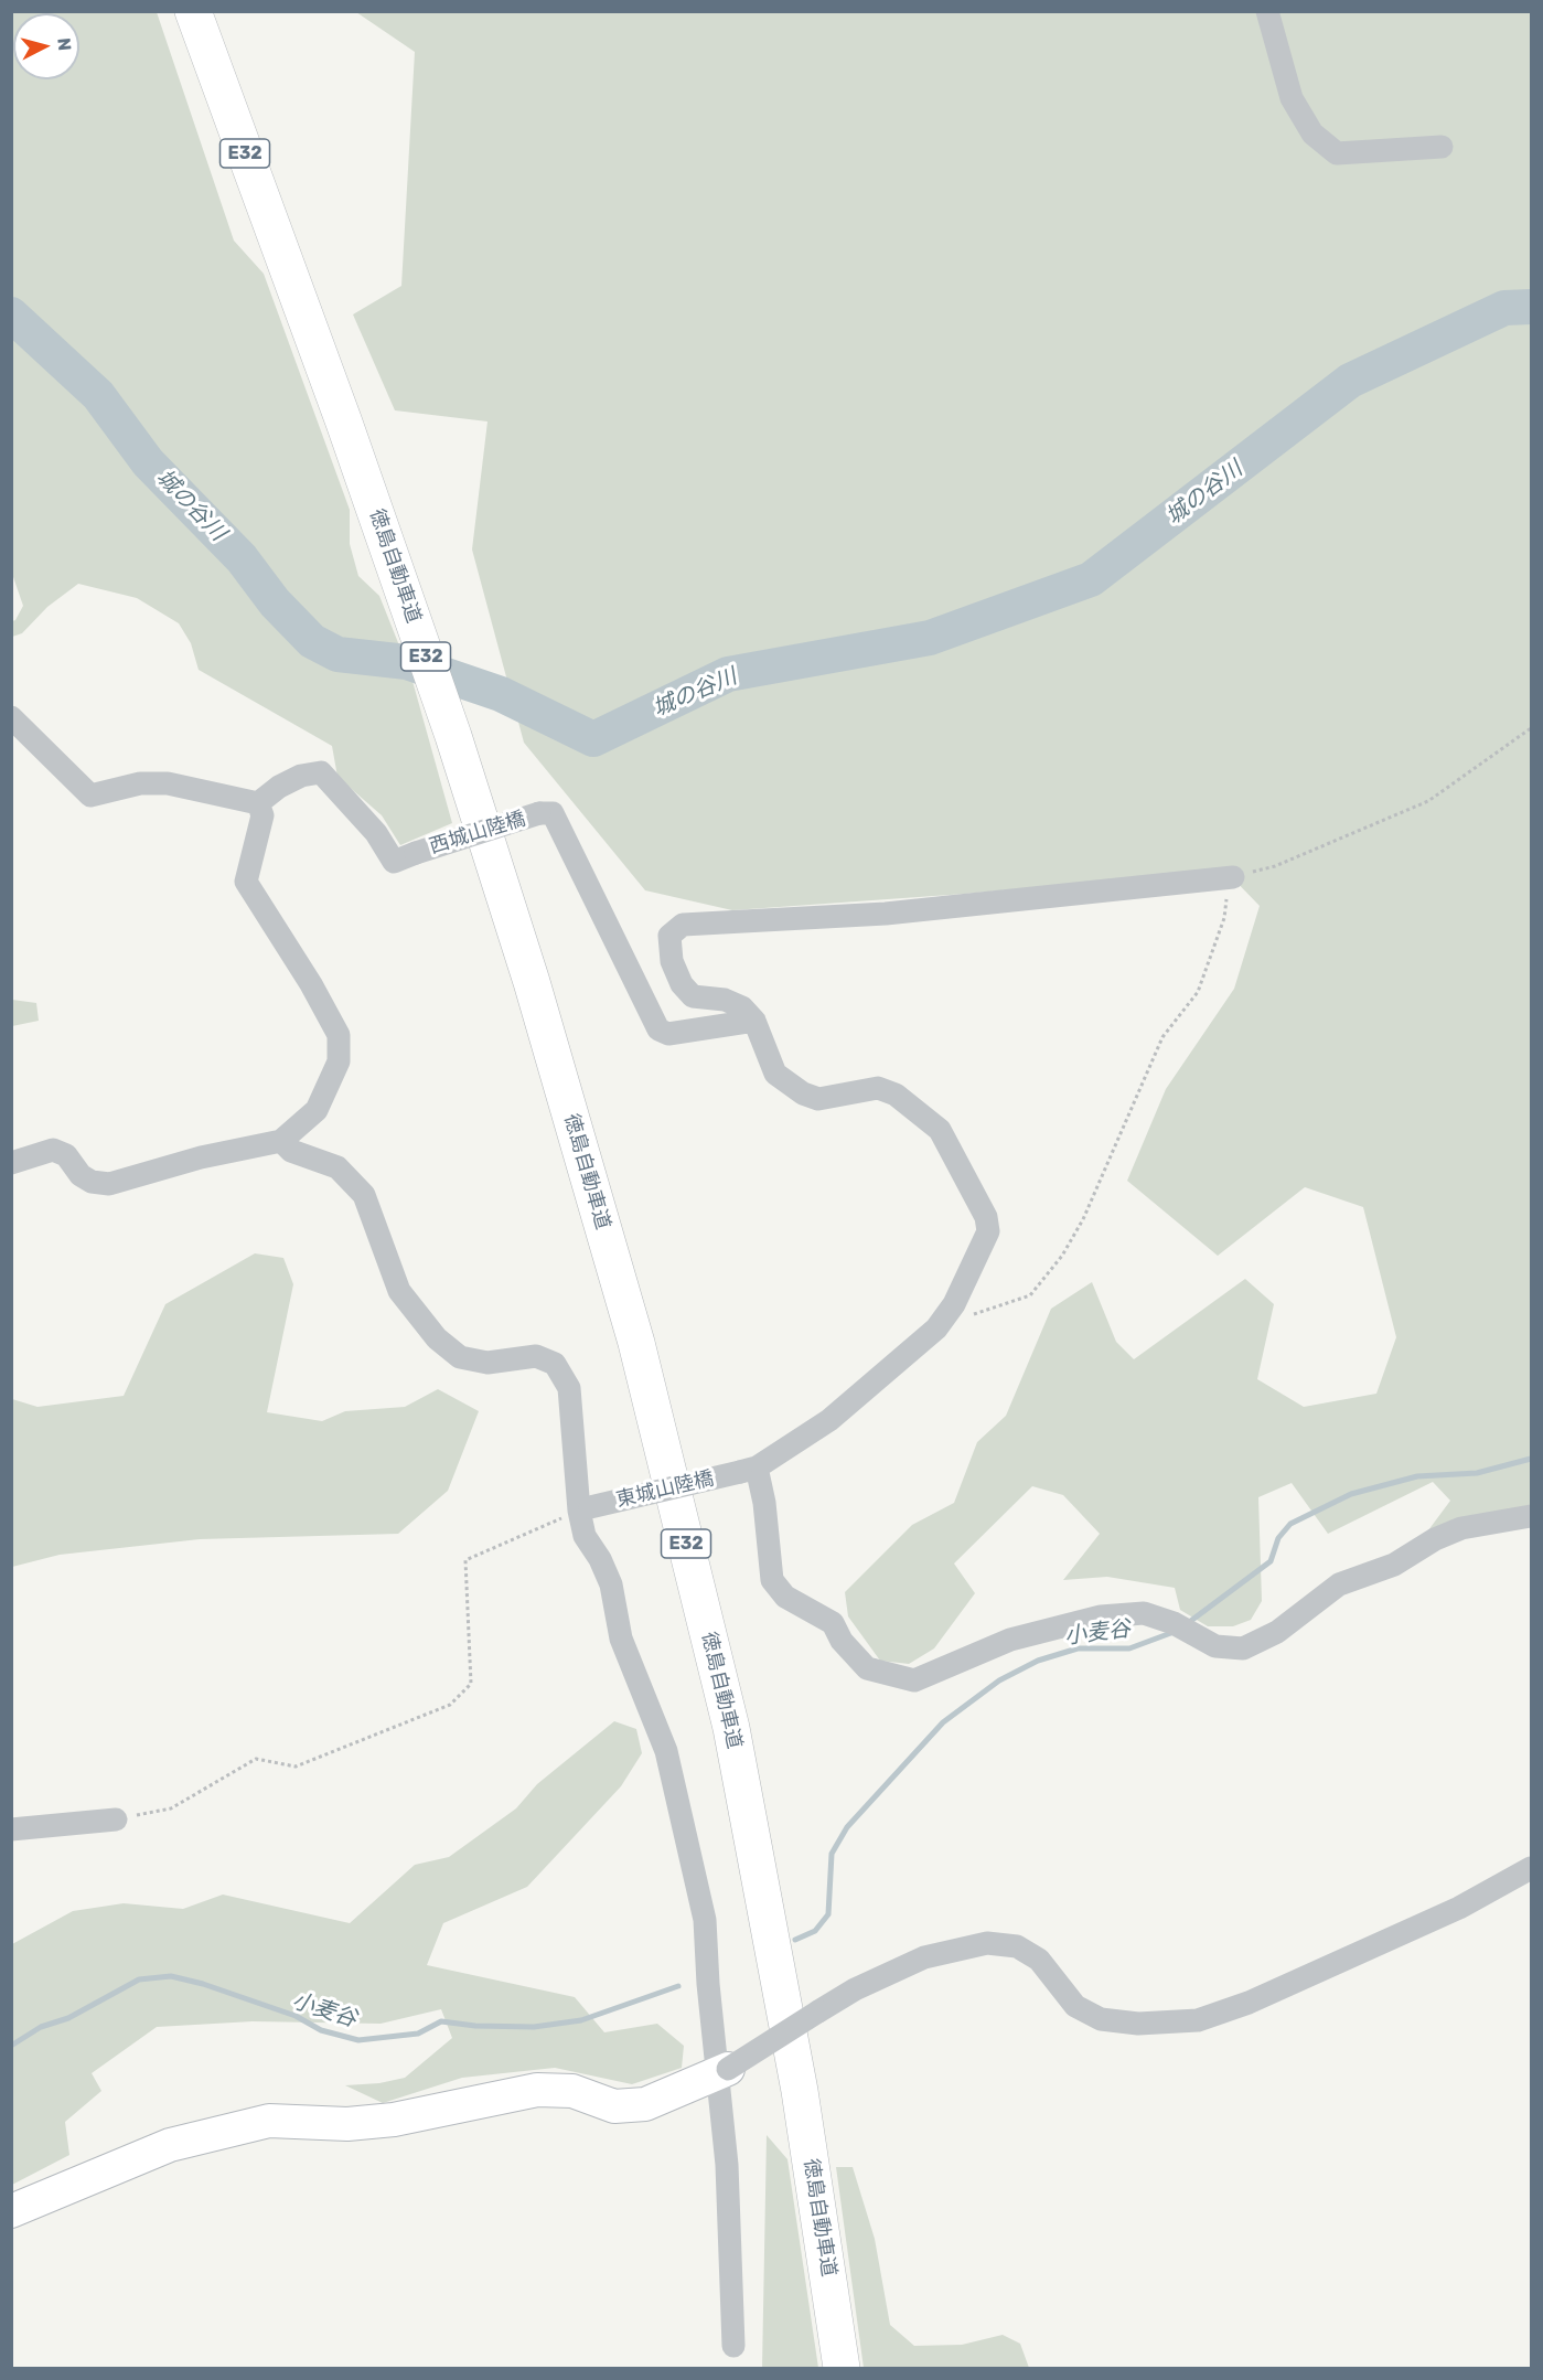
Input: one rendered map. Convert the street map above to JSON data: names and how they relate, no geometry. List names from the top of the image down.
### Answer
{
  "streets": {
    "highway": ["E32", "徳島自動車道"],
    "street": ["西城山陸橋", "東城山陸橋"]
  },
  "crossings": [
    ["西城山陸橋", "東城山陸橋"]
  ],
  "water": ["城の谷川", "小麦谷"],
  "north": "right"
}
